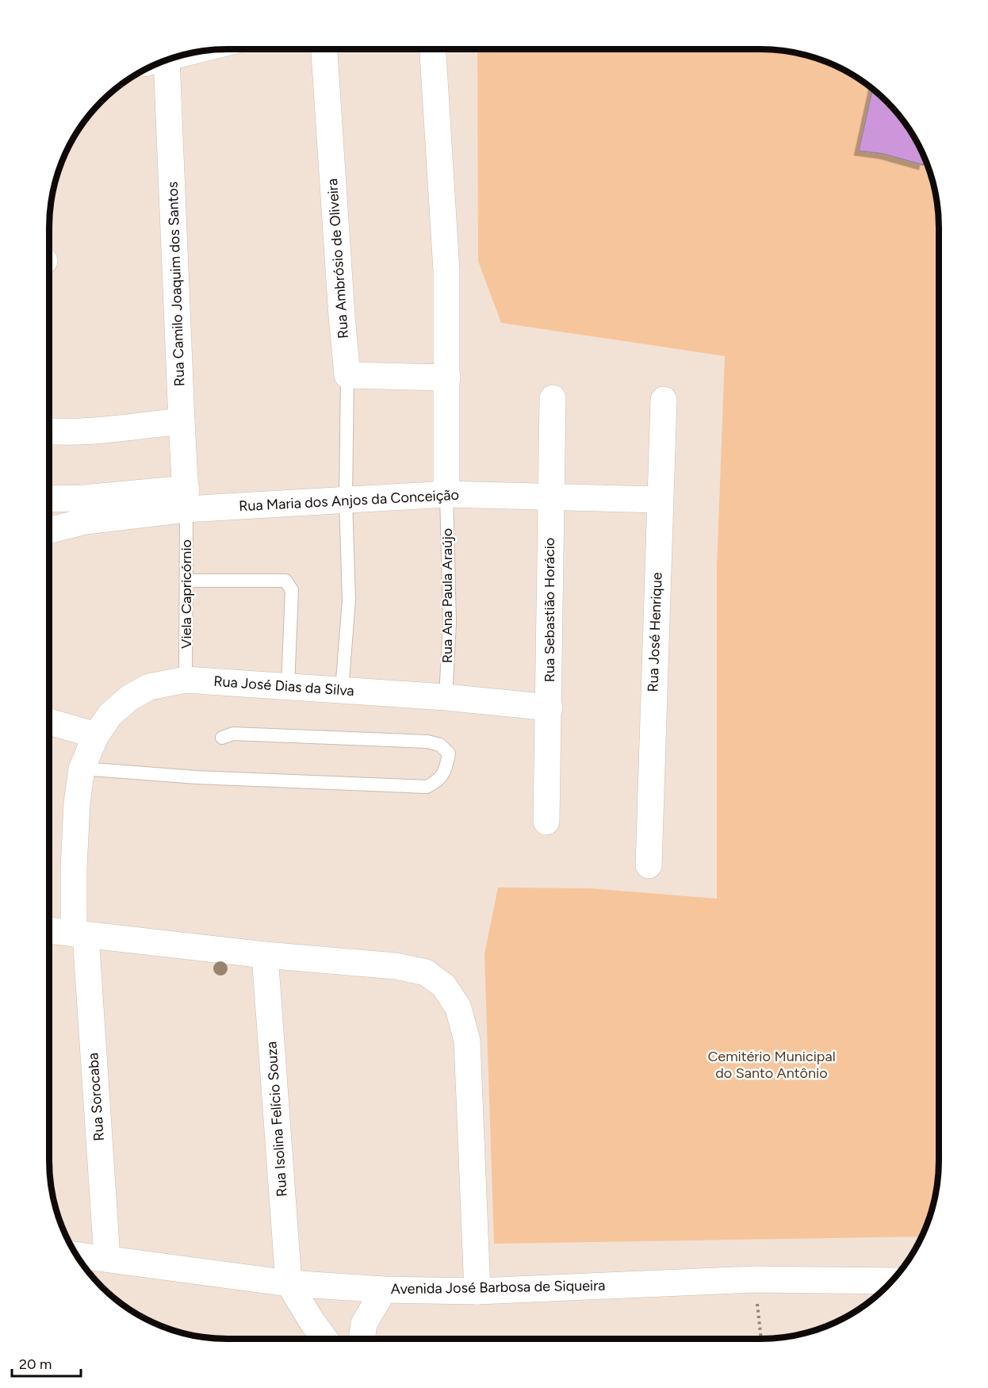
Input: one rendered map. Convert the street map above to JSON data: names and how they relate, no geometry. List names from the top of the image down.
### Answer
{
  "streets": {
    "street": [
      "Rua Ambrósio de Oliveira",
      "Rua Camilo Joaquim dos Santos",
      "Rua Maria dos Anjos da Conceição",
      "Rua Sebastião Horácio",
      "Rua José Henrique",
      "Rua José Dias da Silva",
      "Rua Sorocaba",
      "Rua Isolina Felício Souza",
      "Avenida José Barbosa de Siqueira"
    ],
    "lane": ["Viela Capricórnio", "Rua Ana Paula Araújo"]
  },
  "crossings": [
    ["Rua Camilo Joaquim dos Santos", "Rua Maria dos Anjos da Conceição"],
    ["Rua Camilo Joaquim dos Santos", "Viela Capricórnio"],
    ["Rua Maria dos Anjos da Conceição", "Viela Capricórnio"],
    ["Rua Maria dos Anjos da Conceição", "Rua Ana Paula Araújo"],
    ["Rua Maria dos Anjos da Conceição", "Rua Sebastião Horácio"],
    ["Rua Maria dos Anjos da Conceição", "Rua José Henrique"],
    ["Viela Capricórnio", "Rua José Dias da Silva"],
    ["Rua Ana Paula Araújo", "Rua José Dias da Silva"],
    ["Rua Sebastião Horácio", "Rua José Dias da Silva"],
    ["Rua José Dias da Silva", "Rua Sorocaba"],
    ["Rua Sorocaba", "Avenida José Barbosa de Siqueira"],
    ["Rua Isolina Felício Souza", "Avenida José Barbosa de Siqueira"]
  ],
  "parks": ["Cemitério Municipal do Santo Antônio"],
  "scale_bar": "20 m"
}
